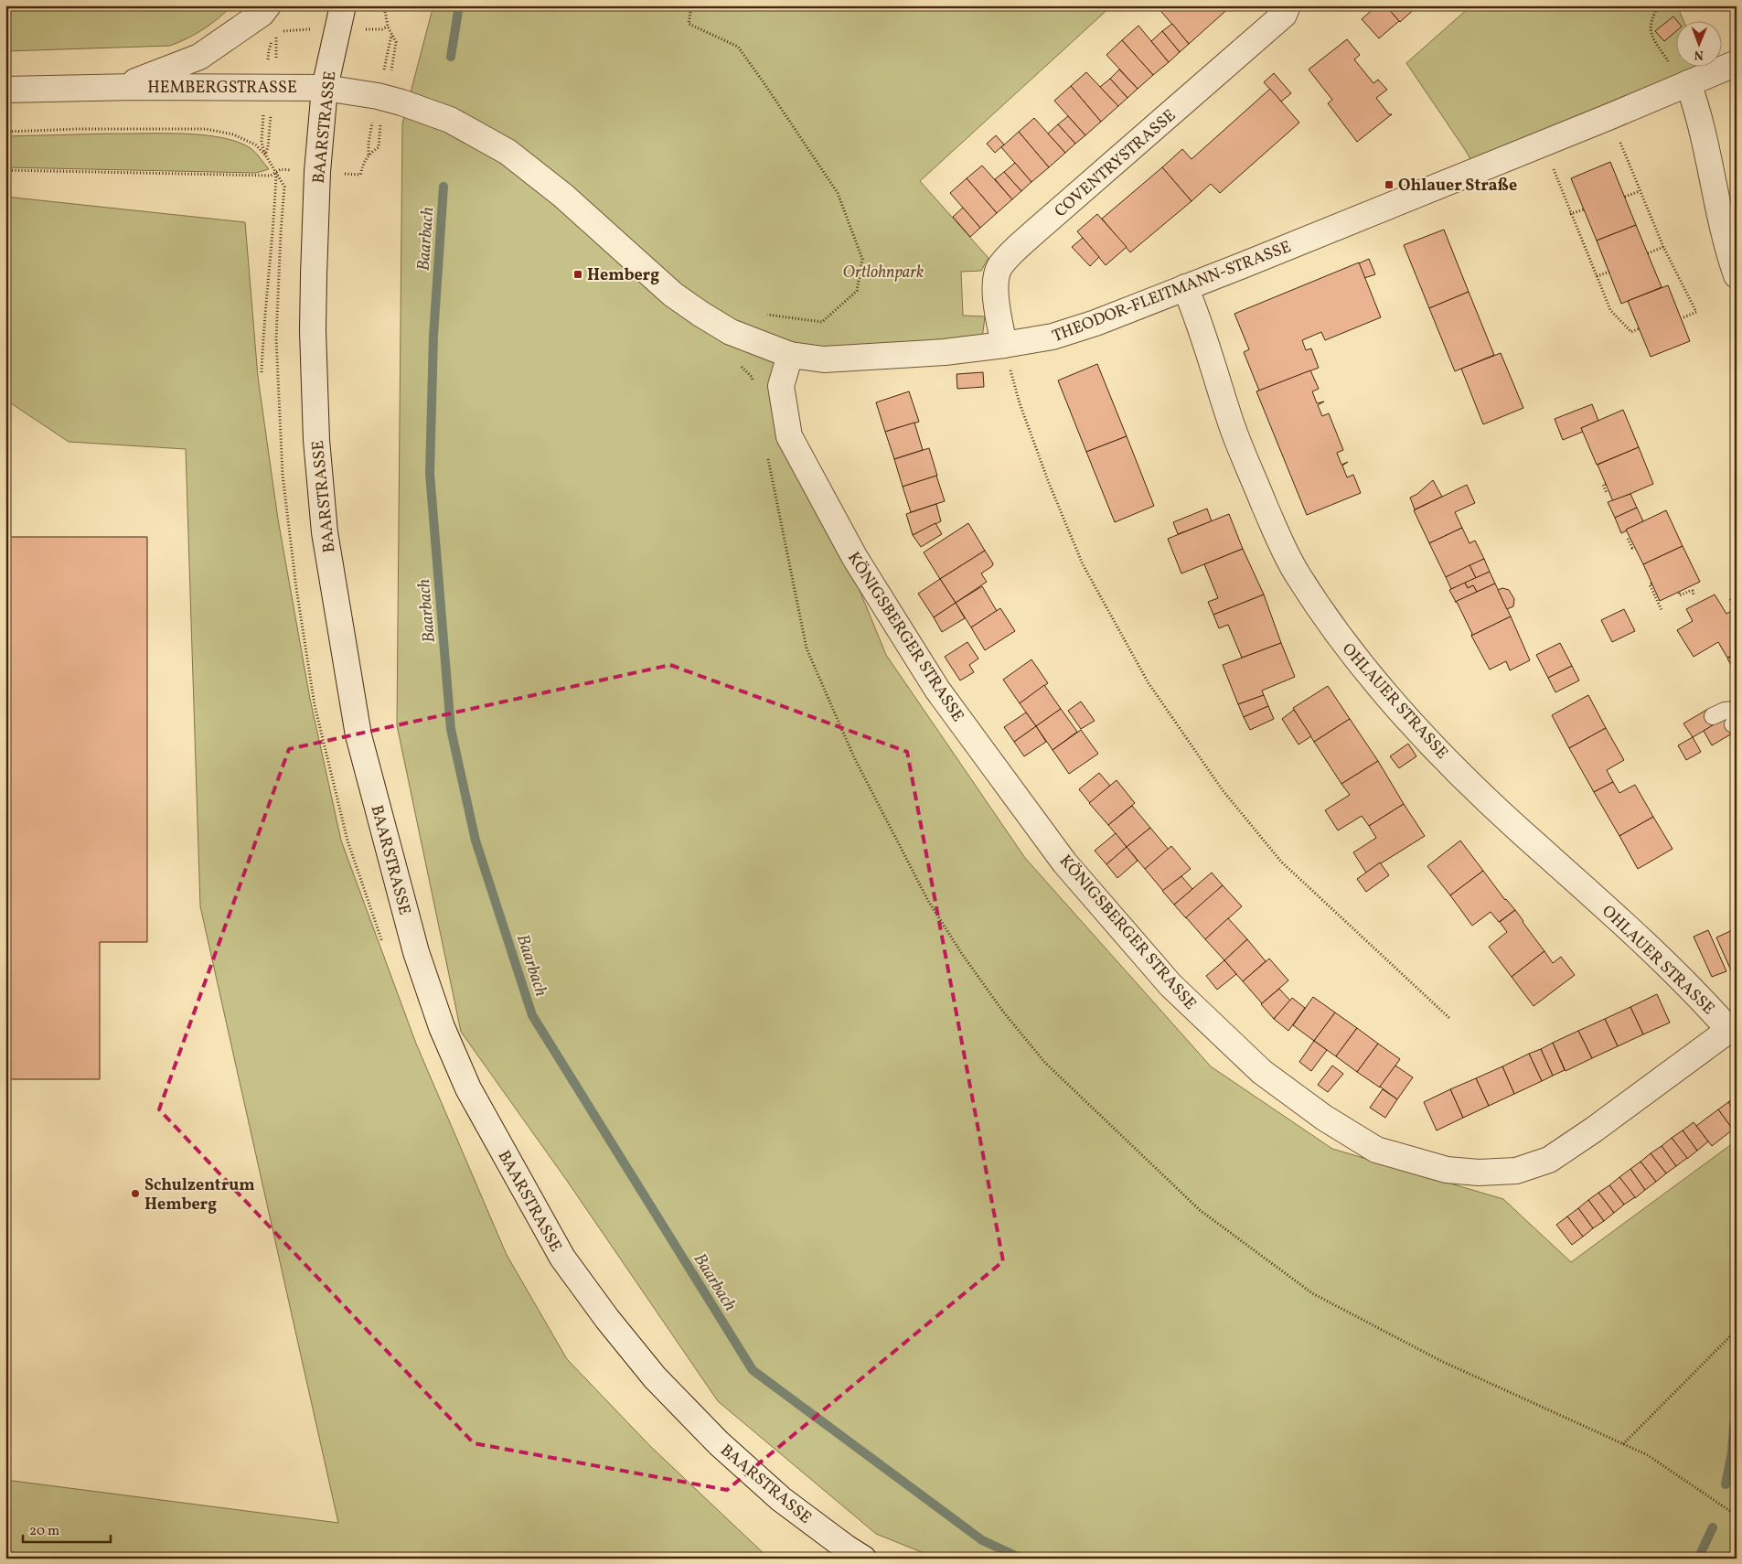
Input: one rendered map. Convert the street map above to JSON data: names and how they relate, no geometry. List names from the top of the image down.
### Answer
{
  "streets": {
    "street": [
      "HEMBERGSTRASSE",
      "BAARSTRASSE",
      "COVENTRYSTRASSE",
      "THEODOR-FLEITMANN-STRASSE",
      "KÖNIGSBERGER STRASSE",
      "OHLAUER STRASSE"
    ]
  },
  "crossings": [
    ["HEMBERGSTRASSE", "BAARSTRASSE"],
    ["HEMBERGSTRASSE", "THEODOR-FLEITMANN-STRASSE"],
    ["BAARSTRASSE", "THEODOR-FLEITMANN-STRASSE"],
    ["COVENTRYSTRASSE", "THEODOR-FLEITMANN-STRASSE"],
    ["THEODOR-FLEITMANN-STRASSE", "KÖNIGSBERGER STRASSE"],
    ["THEODOR-FLEITMANN-STRASSE", "OHLAUER STRASSE"],
    ["KÖNIGSBERGER STRASSE", "OHLAUER STRASSE"]
  ],
  "water": ["Baarbach"],
  "parks": ["Ortlohnpark"],
  "places": {
    "transit": ["Ohlauer Straße", "Hemberg"],
    "other": ["Schulzentrum Hemberg"]
  },
  "scale_bar": "20 m",
  "north": "bottom"
}
